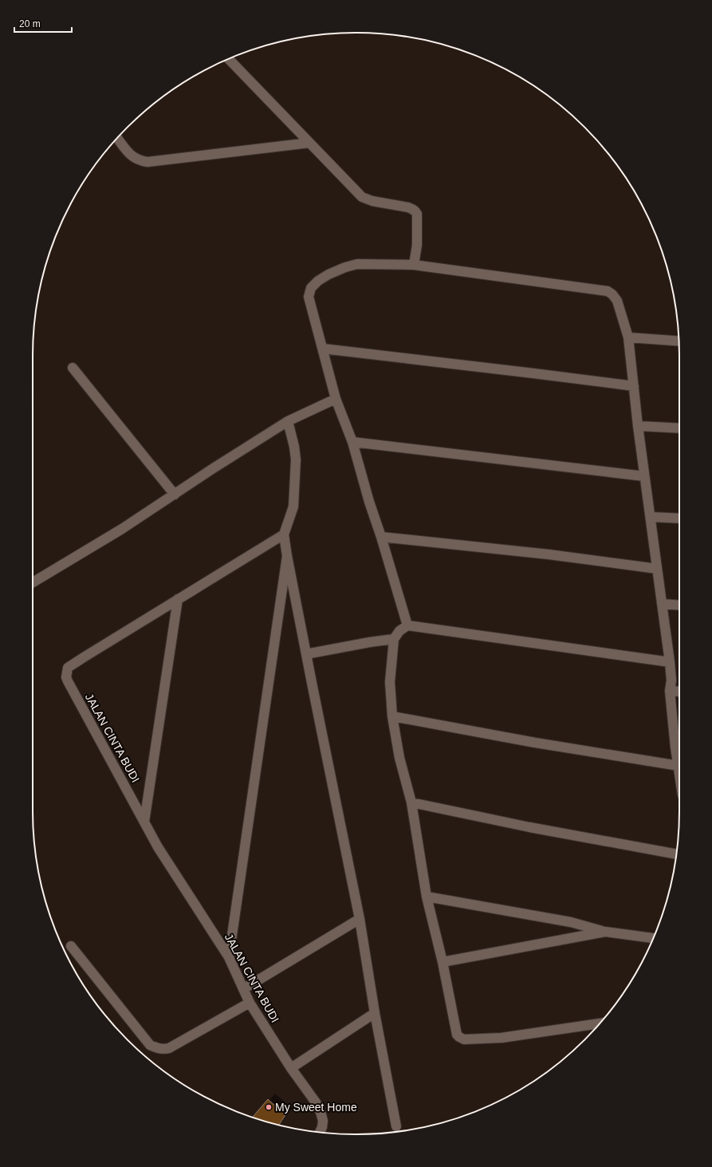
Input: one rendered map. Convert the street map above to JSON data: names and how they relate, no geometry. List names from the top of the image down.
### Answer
{
  "streets": {
    "street": ["JALAN CINTA BUDI"]
  },
  "places": ["My Sweet Home"],
  "scale_bar": "20 m"
}
